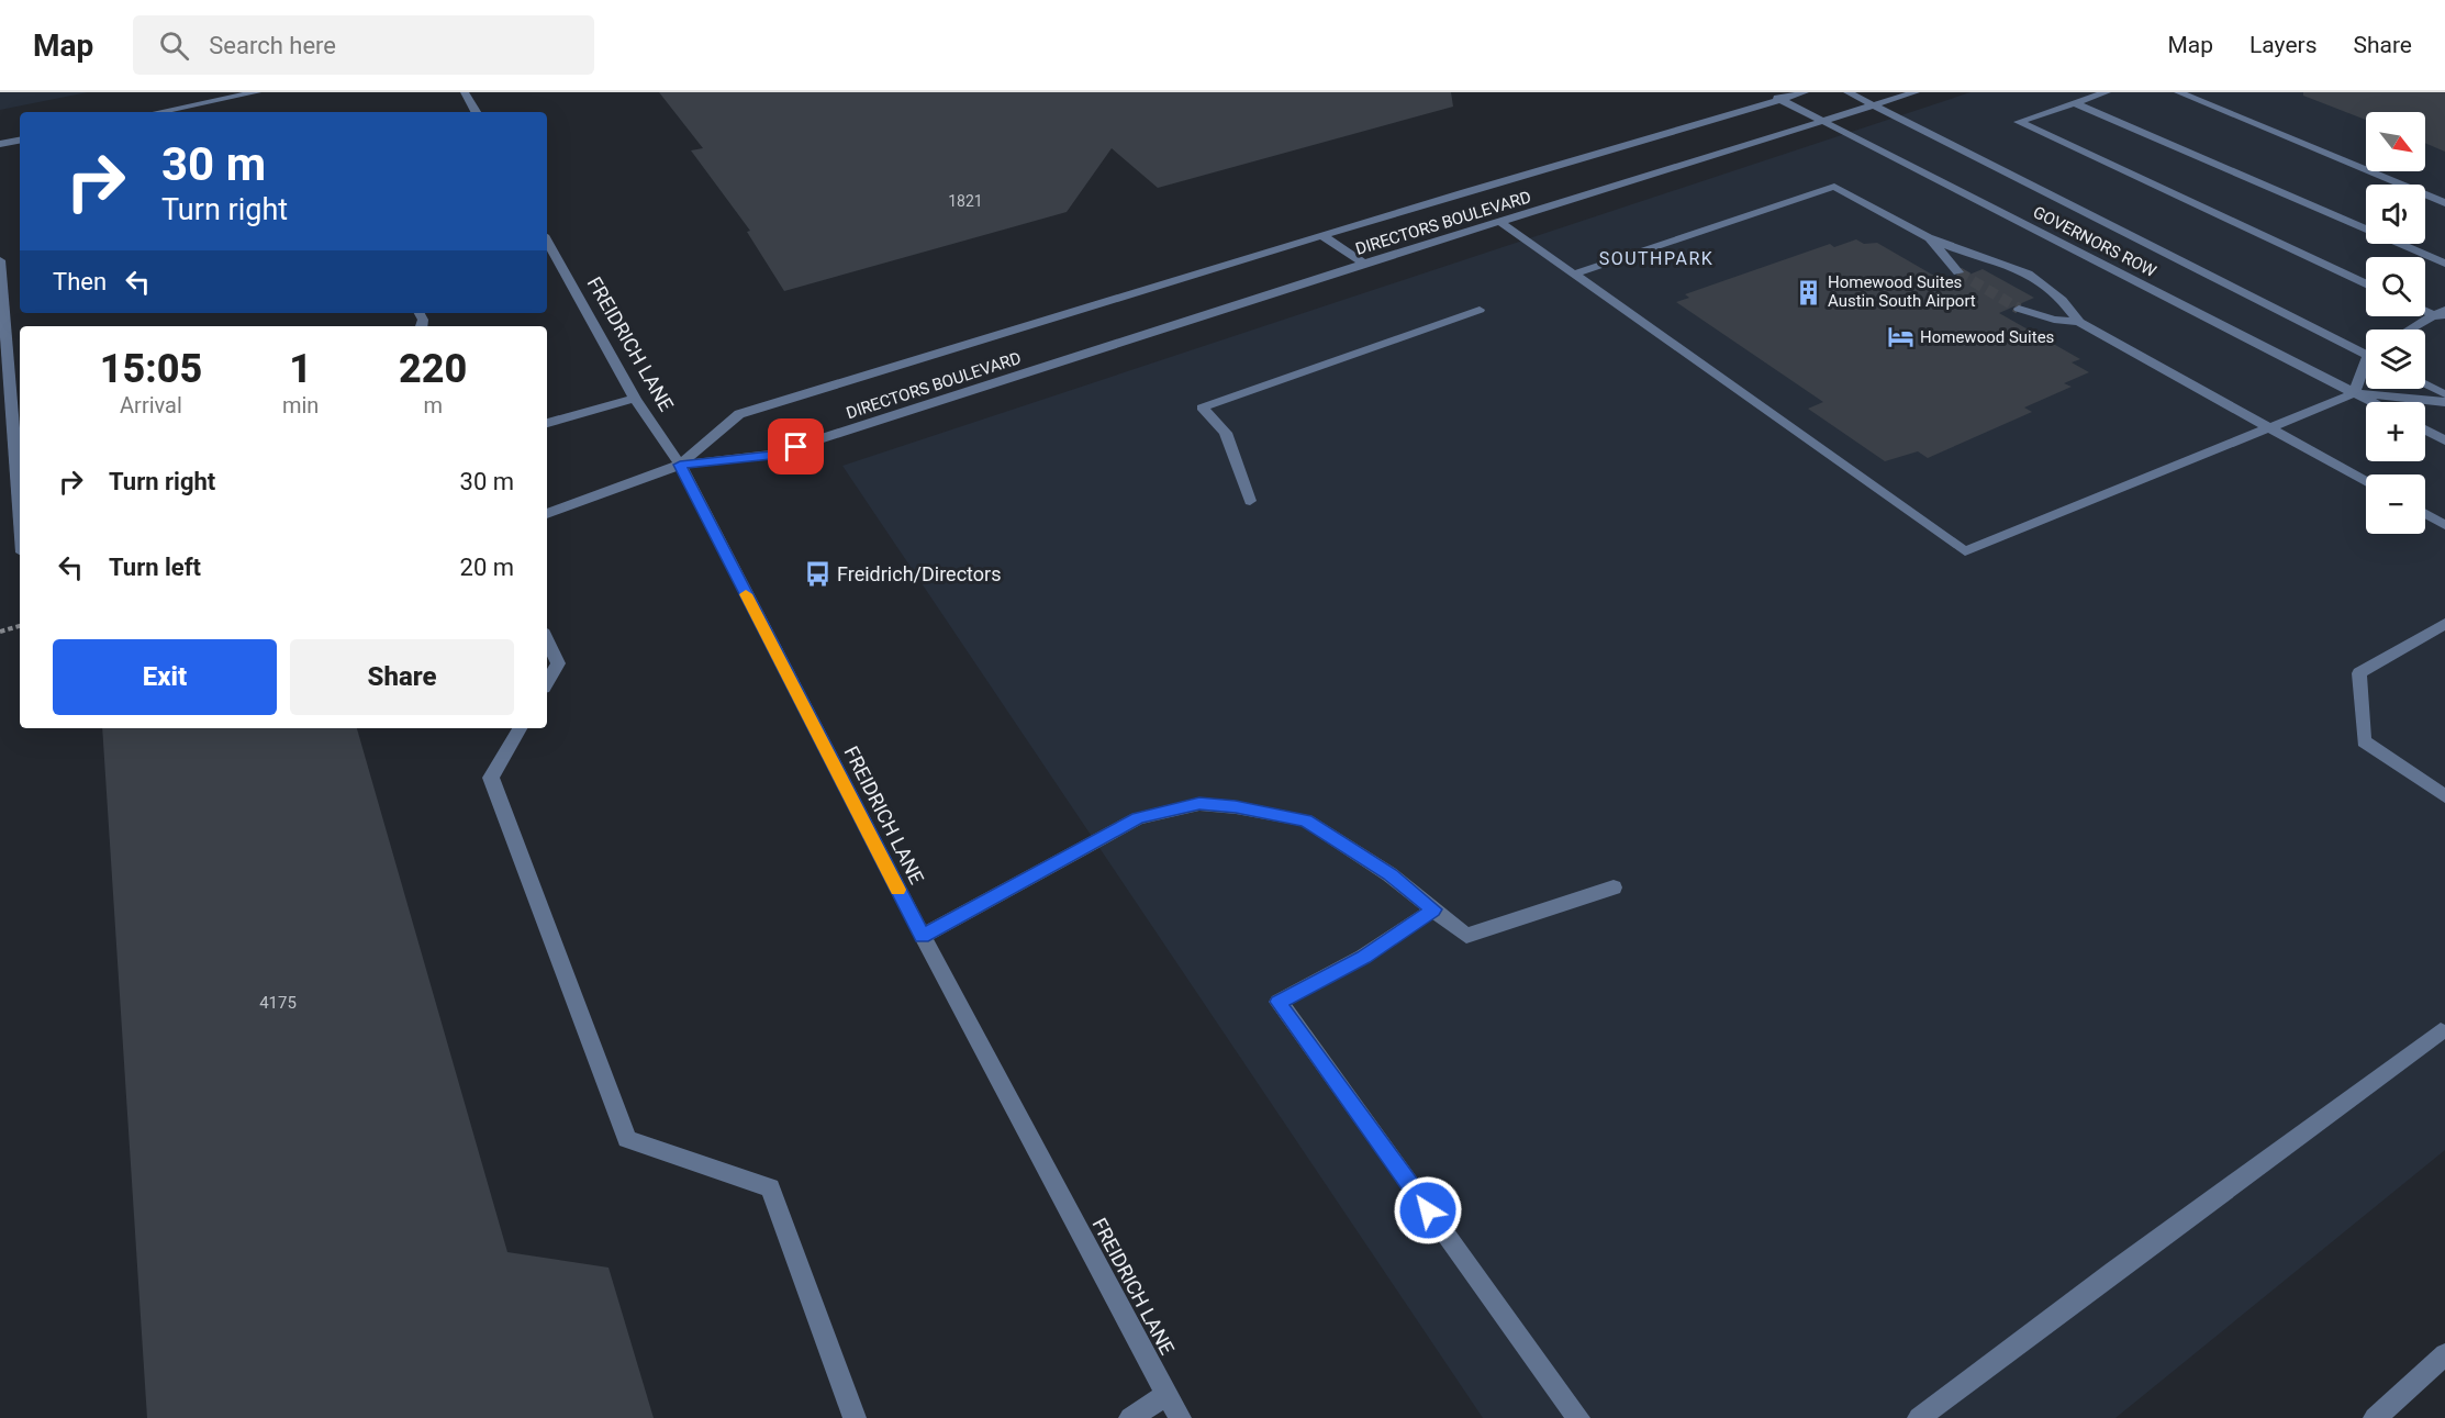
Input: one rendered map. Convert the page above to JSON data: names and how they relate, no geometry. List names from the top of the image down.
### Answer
{
  "streets": {
    "street": ["DIRECTORS BOULEVARD", "GOVERNORS ROW", "FREIDRICH LANE"]
  },
  "crossings": [
    ["DIRECTORS BOULEVARD", "GOVERNORS ROW"],
    ["DIRECTORS BOULEVARD", "FREIDRICH LANE"]
  ],
  "districts": ["SOUTHPARK"],
  "places": {
    "building": ["Homewood Suites Austin South Airport"],
    "hotel": ["Homewood Suites"],
    "bus stop": ["Freidrich/Directors"]
  },
  "house_numbers": ["1821", "4175"],
  "north": "bottom right",
  "page": {
    "header": "Map",
    "search": "Search here",
    "nav": ["Map", "Layers", "Share"],
    "map_buttons": ["+", "−"],
    "turn": ["30 m", "Turn right"],
    "then": "Then",
    "eta": [
      "15:05",
      "Arrival",
      "1",
      "min",
      "220",
      "m"
    ],
    "list": [
      {
        "name": "Turn right",
        "value": "30 m"
      },
      {
        "name": "Turn left",
        "value": "20 m"
      }
    ],
    "buttons": ["Exit", "Share"]
  }
}
